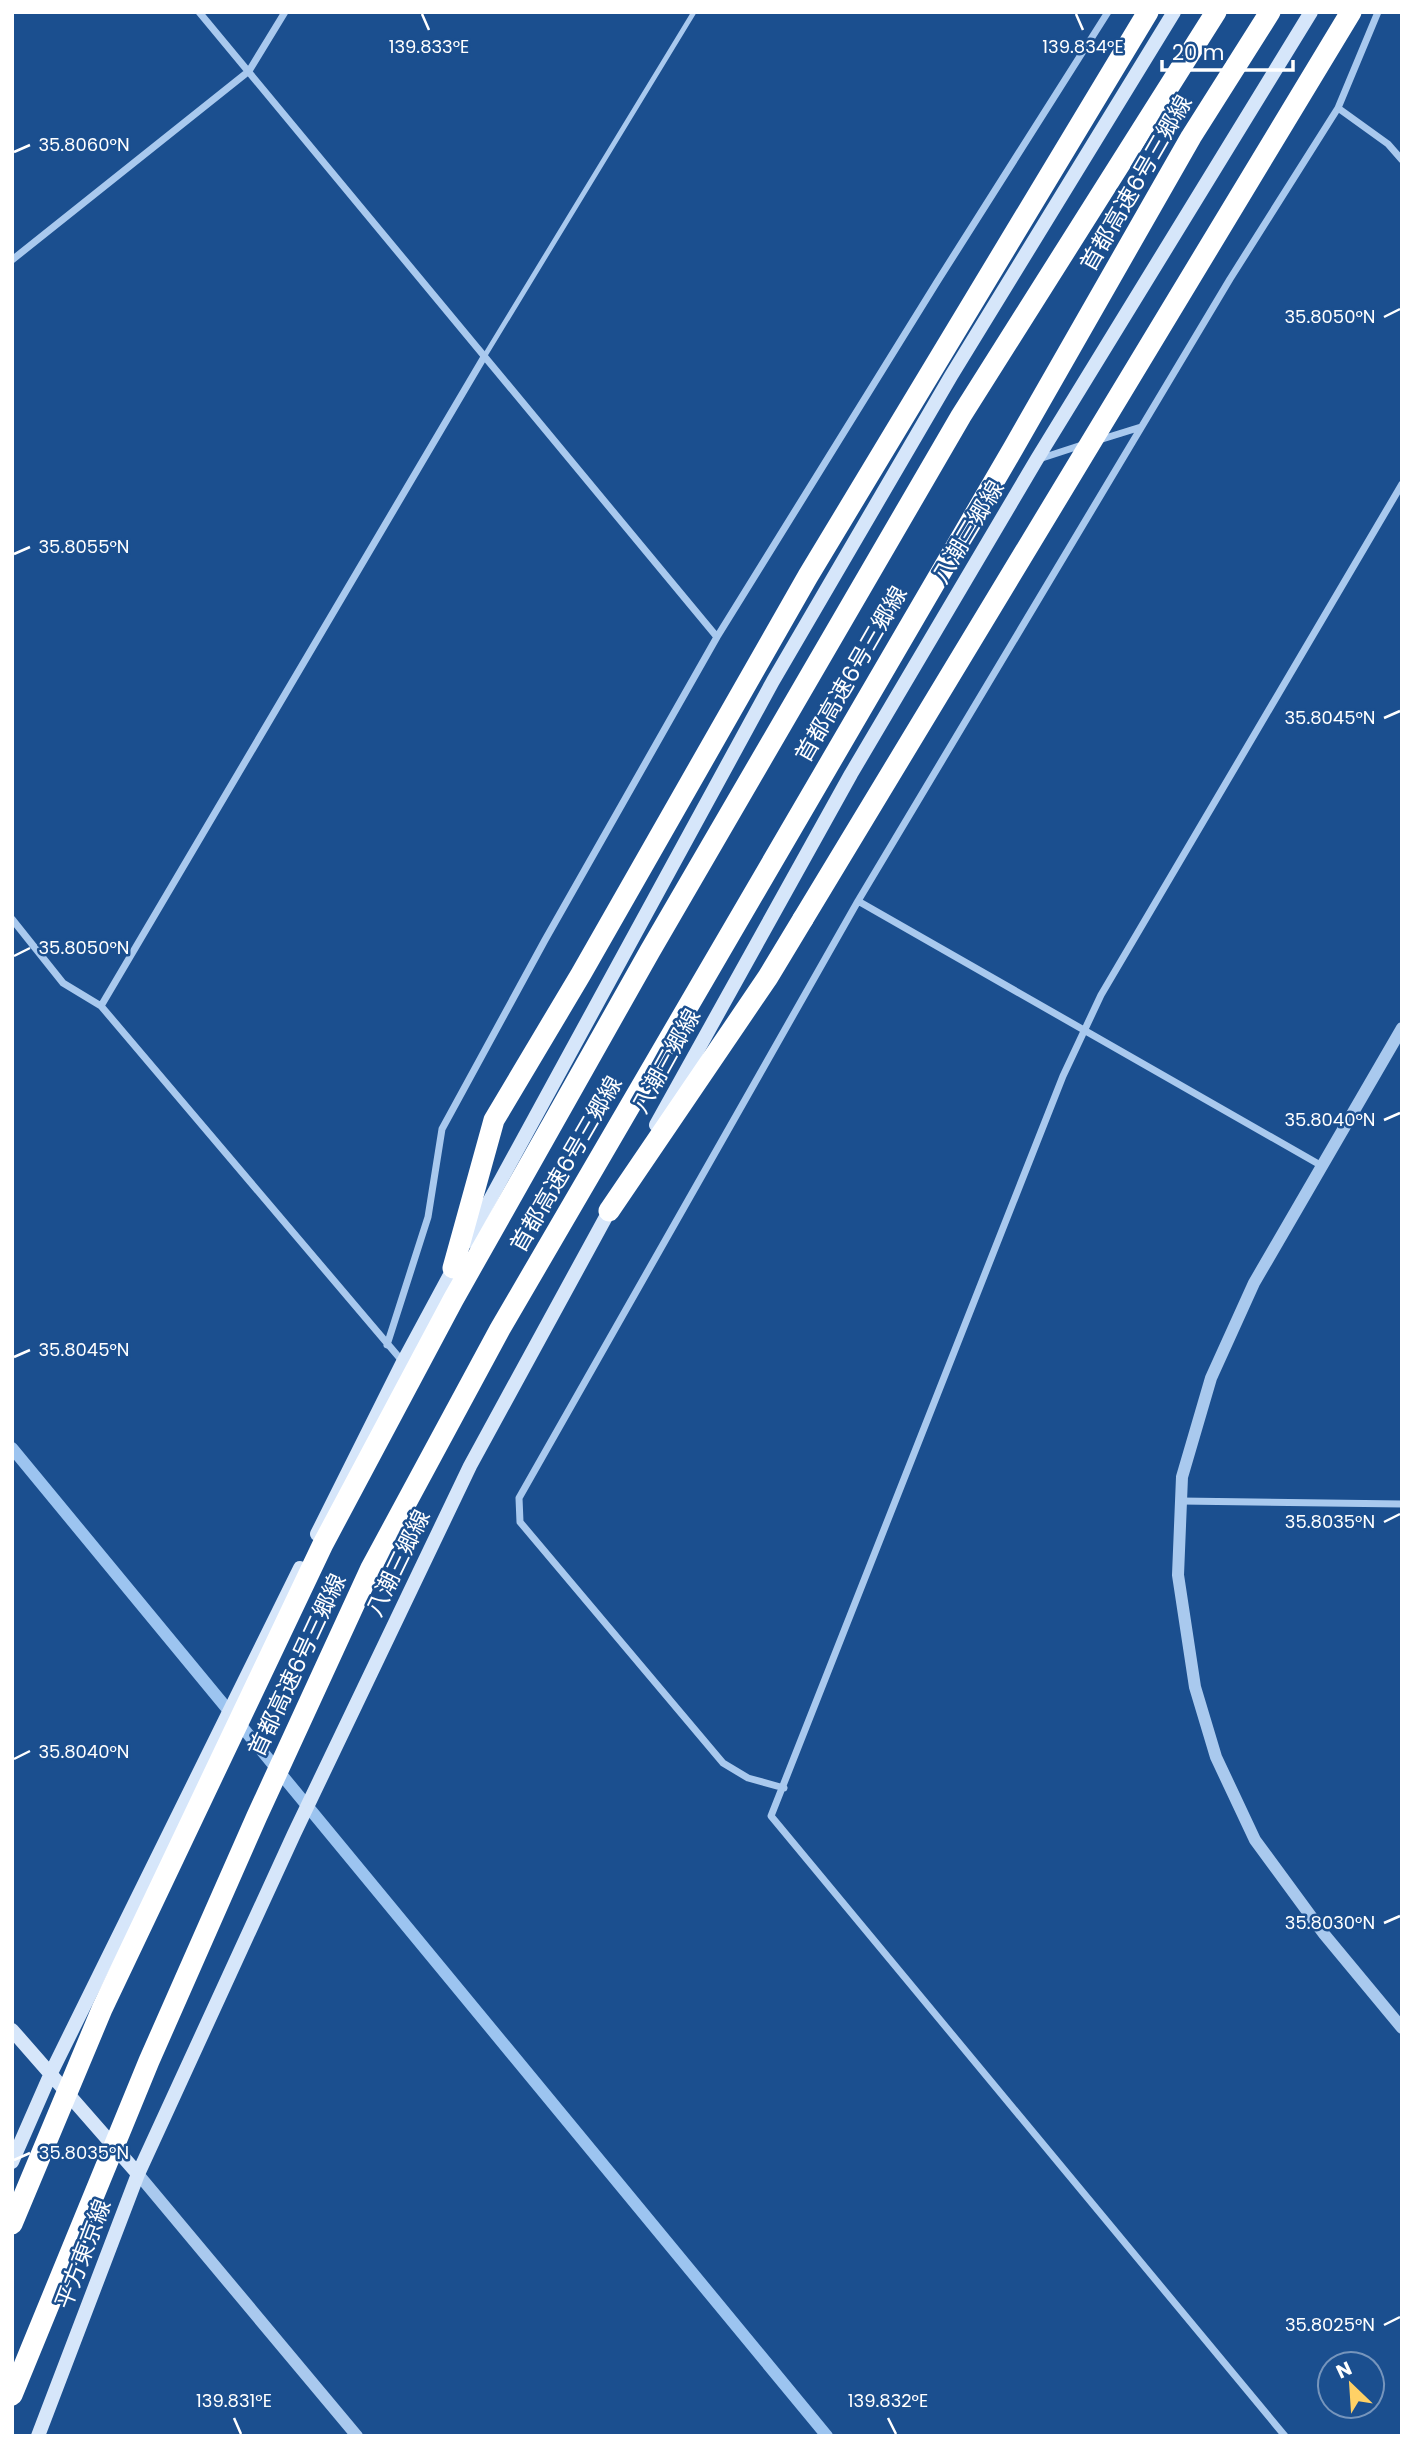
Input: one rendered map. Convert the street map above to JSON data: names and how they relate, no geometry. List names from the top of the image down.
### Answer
{
  "streets": {
    "highway": ["首都高速6号三郷線"],
    "main road": ["八潮三郷線", "平方東京線"]
  },
  "crossings": [
    ["八潮三郷線", "平方東京線"]
  ],
  "scale_bar": "20 m",
  "north": "top left",
  "coordinates": [
    "139.834°E",
    "139.833°E",
    "35.8060°N",
    "35.8050°N",
    "35.8055°N",
    "35.8045°N",
    "35.8040°N",
    "35.8035°N",
    "35.8030°N",
    "35.8025°N",
    "139.831°E",
    "139.832°E"
  ]
}
